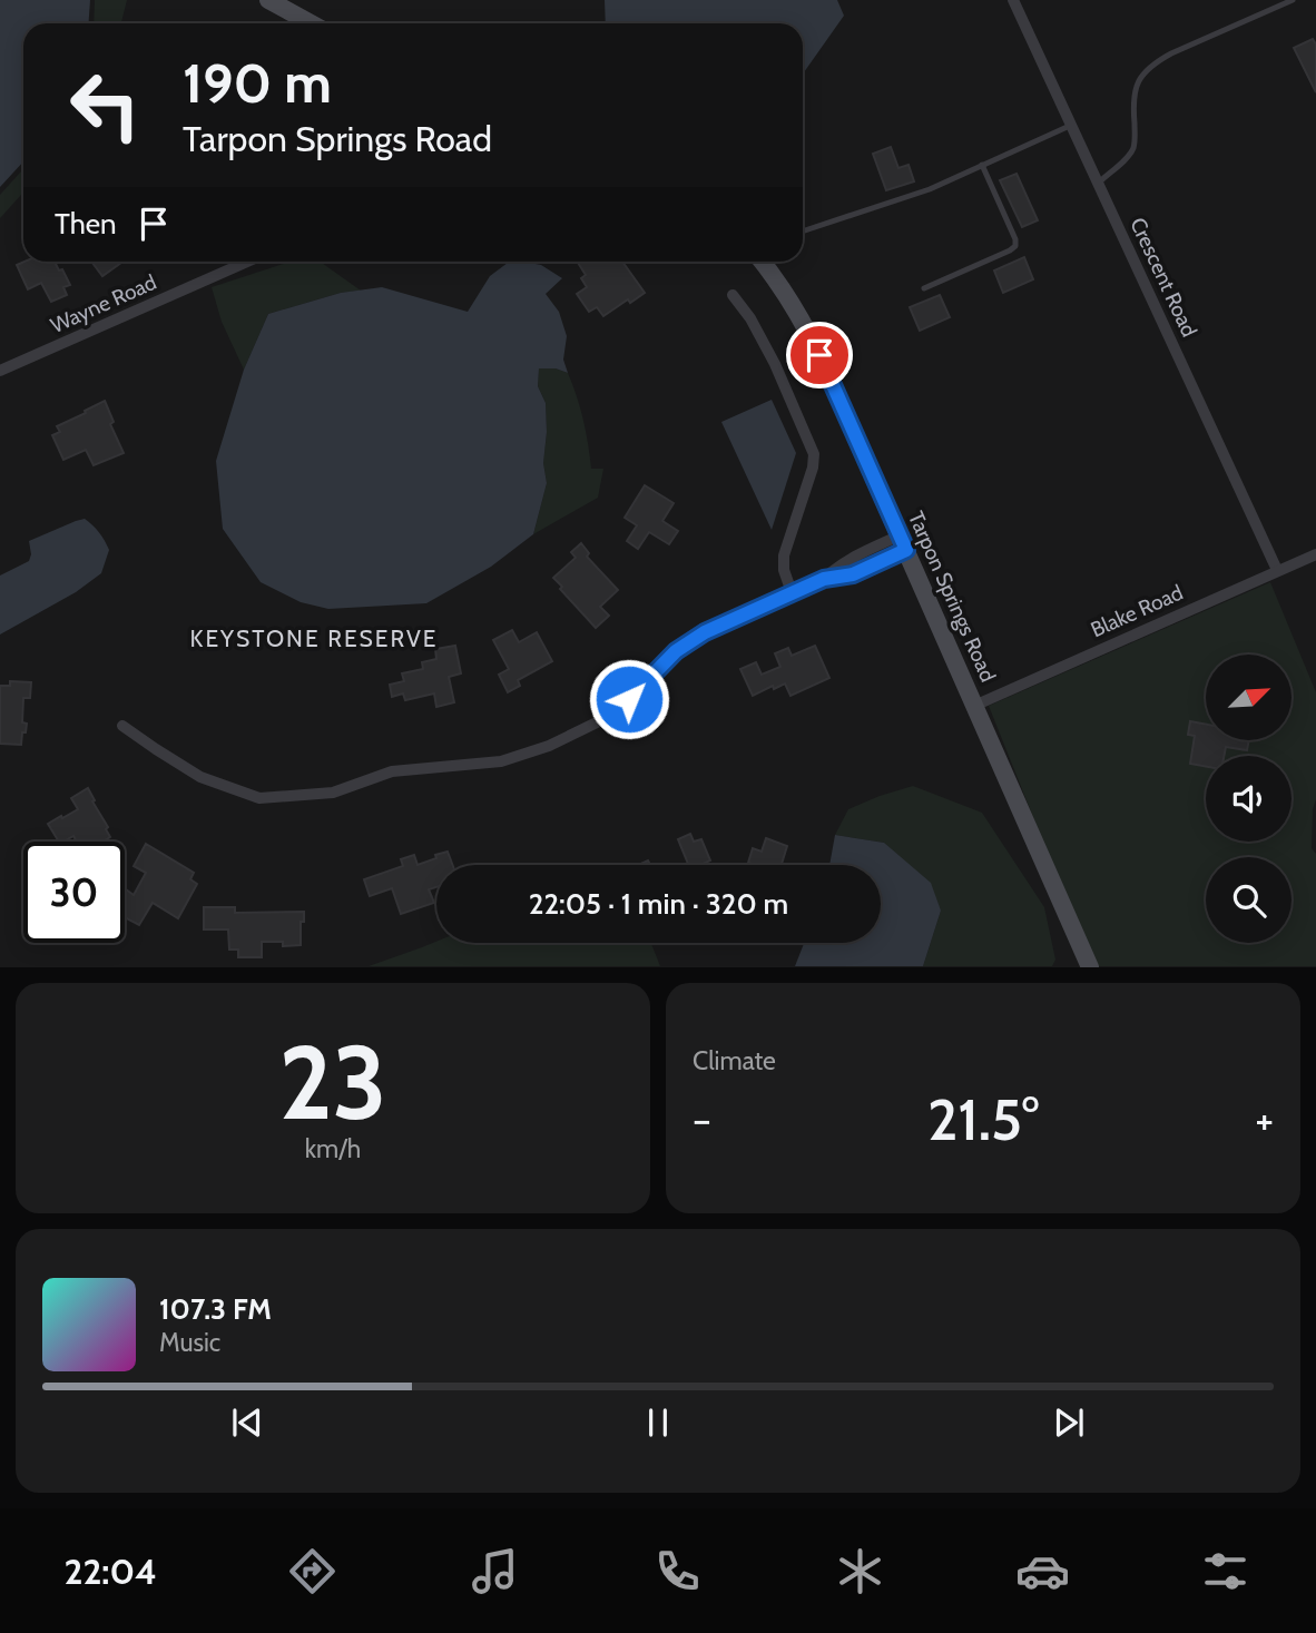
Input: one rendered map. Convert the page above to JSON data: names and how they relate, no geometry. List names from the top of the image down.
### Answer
{
  "streets": {
    "main road": ["Tarpon Springs Road"],
    "street": ["Crescent Road", "Wayne Road", "Blake Road"]
  },
  "crossings": [
    ["Crescent Road", "Blake Road"],
    ["Tarpon Springs Road", "Blake Road"]
  ],
  "districts": ["KEYSTONE RESERVE"],
  "north": "top right",
  "page": {
    "turn": ["190 m", "Tarpon Springs Road"],
    "then": "Then",
    "limit": "30",
    "trip": "22:05 · 1 min · 320 m",
    "tile": [
      ["23", "km/h"],
      "Climate"
    ],
    "heat": ["−", "21.5°", "+"],
    "song": ["107.3 FM", "Music"],
    "tabs": "22:04"
  }
}
